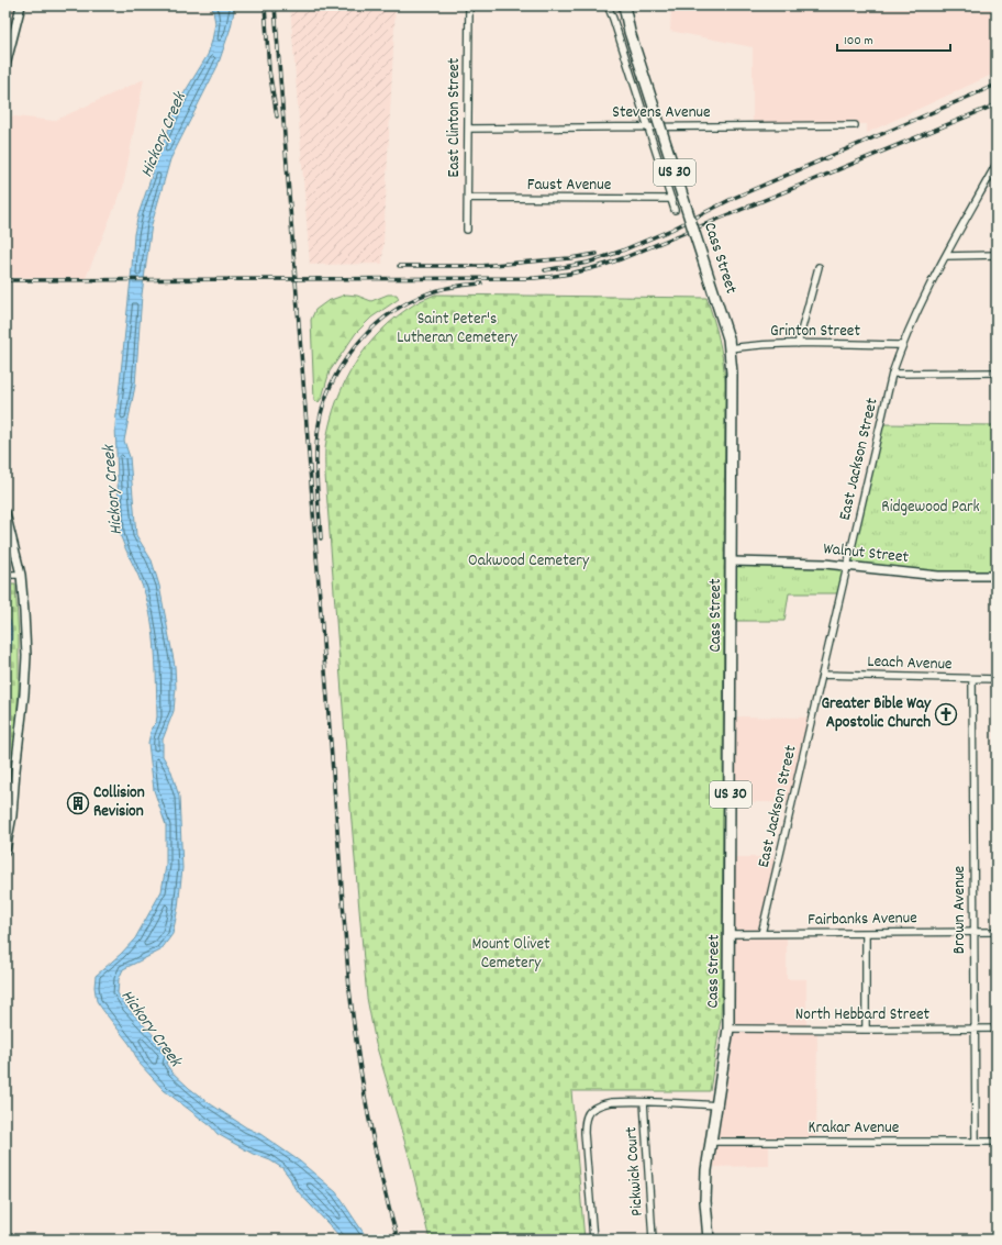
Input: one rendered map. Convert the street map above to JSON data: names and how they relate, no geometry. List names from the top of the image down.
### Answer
{
  "streets": {
    "main road": ["US 30", "Cass Street"],
    "street": [
      "Stevens Avenue",
      "East Clinton Street",
      "Faust Avenue",
      "Grinton Street",
      "East Jackson Street",
      "Walnut Street",
      "Leach Avenue",
      "Brown Avenue",
      "Fairbanks Avenue",
      "North Hebbard Street",
      "Krakar Avenue",
      "Pickwick Court"
    ]
  },
  "crossings": [
    ["Stevens Avenue", "East Clinton Street"],
    ["East Clinton Street", "Faust Avenue"],
    ["Cass Street", "Grinton Street"],
    ["Cass Street", "Walnut Street"],
    ["Cass Street", "Fairbanks Avenue"],
    ["Cass Street", "North Hebbard Street"],
    ["Cass Street", "Krakar Avenue"],
    ["Grinton Street", "East Jackson Street"],
    ["East Jackson Street", "Walnut Street"],
    ["East Jackson Street", "Leach Avenue"],
    ["East Jackson Street", "Fairbanks Avenue"],
    ["Leach Avenue", "Brown Avenue"],
    ["Brown Avenue", "Fairbanks Avenue"],
    ["Brown Avenue", "North Hebbard Street"],
    ["Brown Avenue", "Krakar Avenue"]
  ],
  "water": ["Hickory Creek"],
  "parks": [
    "Saint Peter's Lutheran Cemetery",
    "Ridgewood Park",
    "Oakwood Cemetery",
    "Mount Olivet Cemetery"
  ],
  "places": {
    "church": ["Greater Bible Way Apostolic Church"],
    "building": ["Collision Revision"]
  },
  "scale_bar": "100 m"
}
